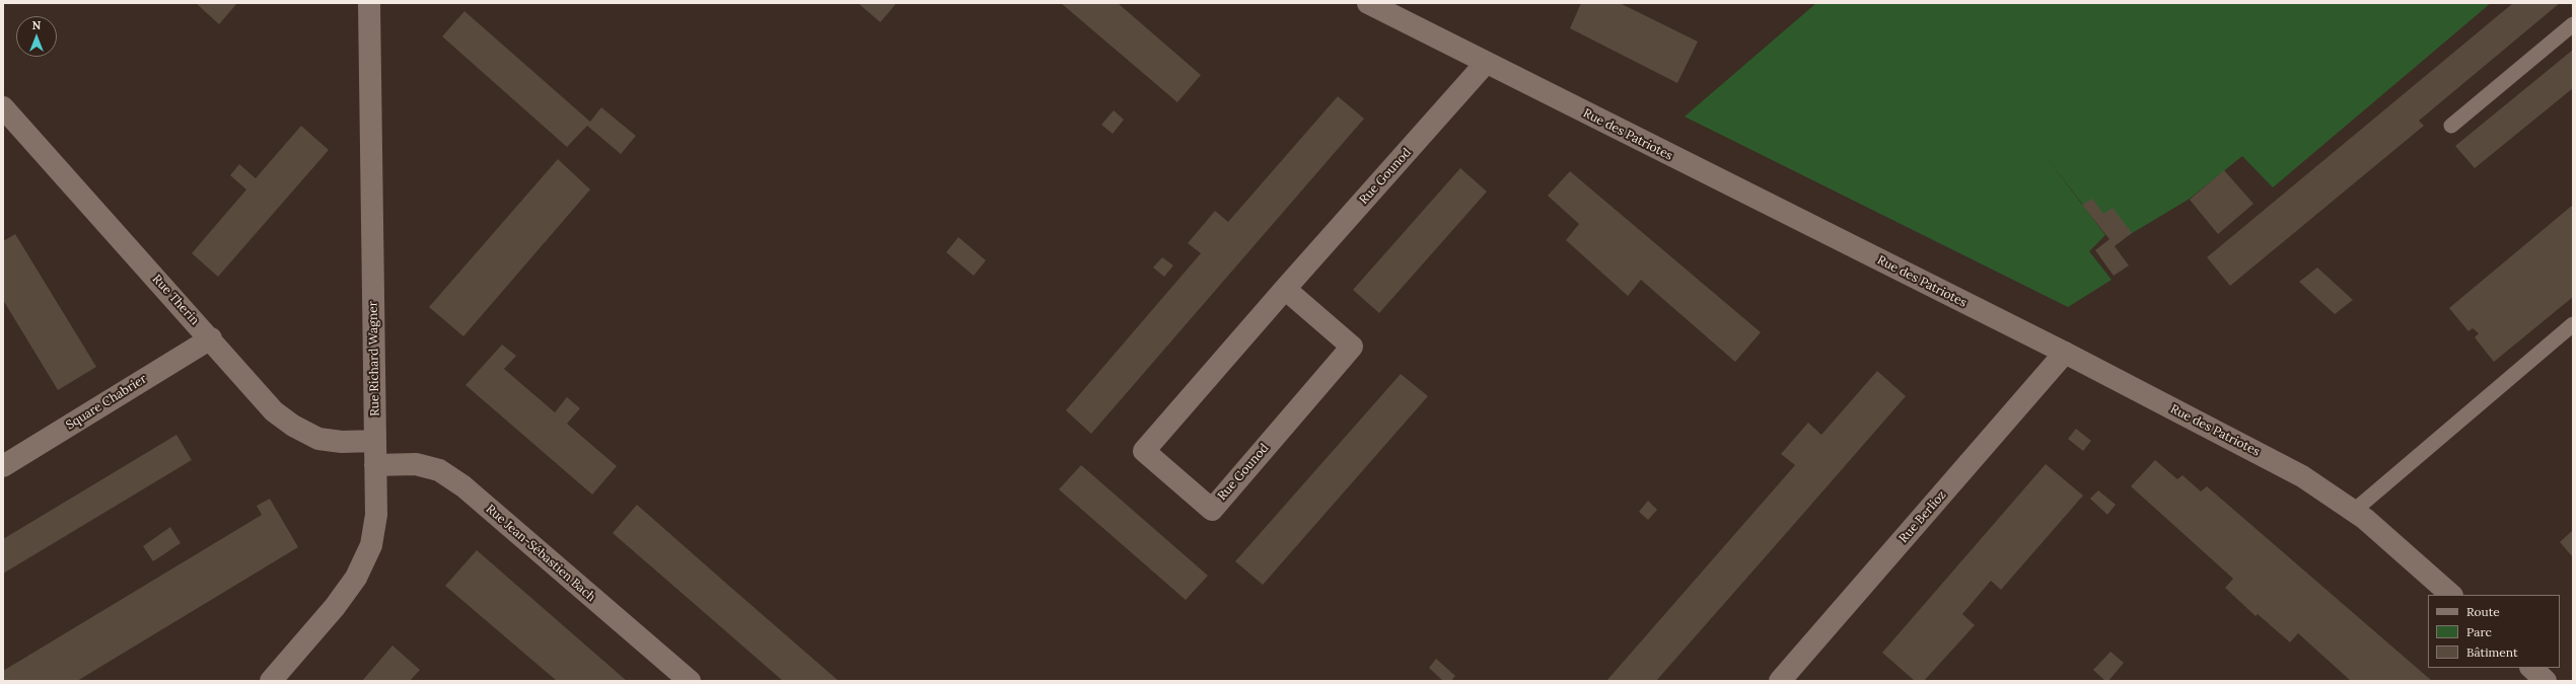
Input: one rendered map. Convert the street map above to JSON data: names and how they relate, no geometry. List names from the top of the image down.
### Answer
{
  "streets": {
    "street": [
      "Rue des Patriotes",
      "Rue Gounod",
      "Rue Therin",
      "Rue Richard Wagner",
      "Square Chabrier",
      "Rue Berlioz",
      "Rue Jean-Sébastien Bach"
    ]
  },
  "crossings": [
    ["Rue des Patriotes", "Rue Gounod"],
    ["Rue des Patriotes", "Rue Berlioz"],
    ["Rue Therin", "Rue Richard Wagner"],
    ["Rue Therin", "Square Chabrier"],
    ["Rue Richard Wagner", "Rue Jean-Sébastien Bach"]
  ],
  "legend": ["Route", "Parc", "Bâtiment"],
  "north": "top"
}
